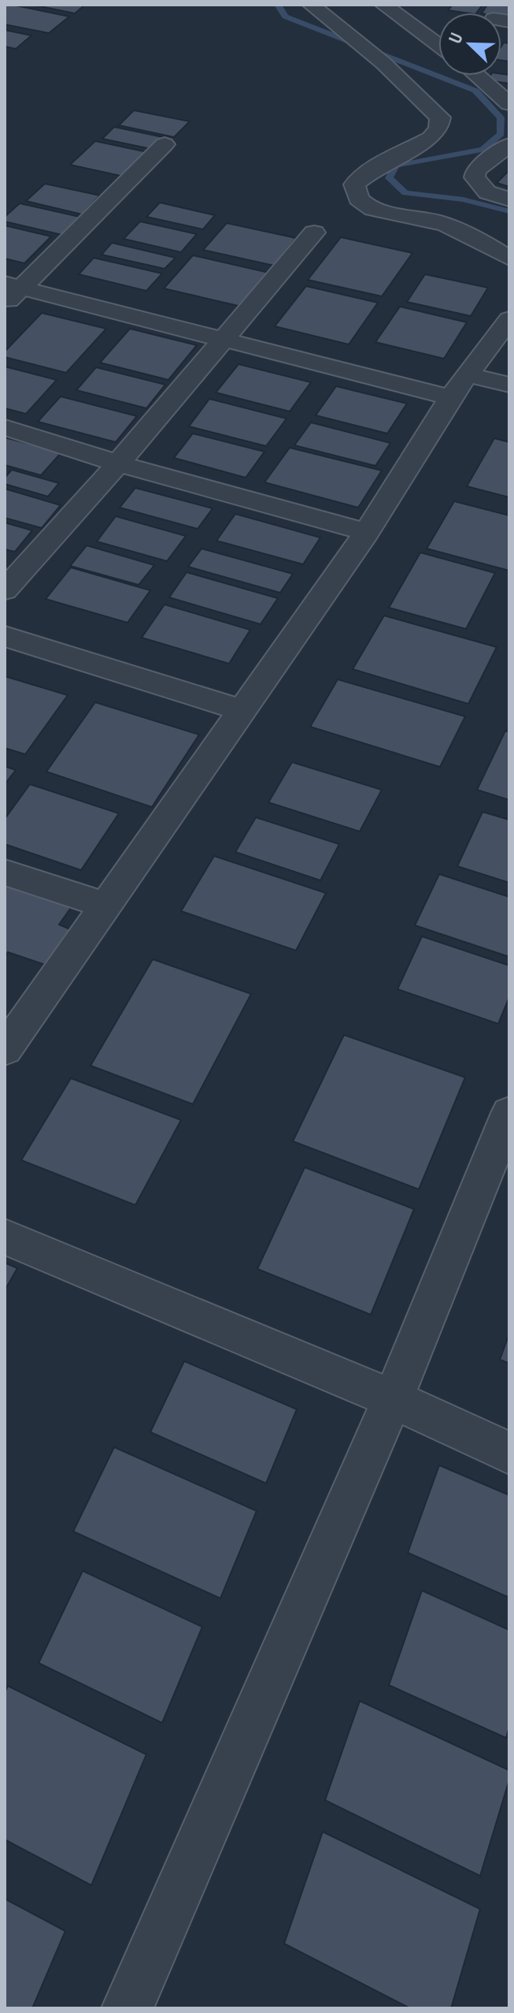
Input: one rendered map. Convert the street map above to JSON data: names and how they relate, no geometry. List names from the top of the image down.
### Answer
{
  "north": "top left"
}
